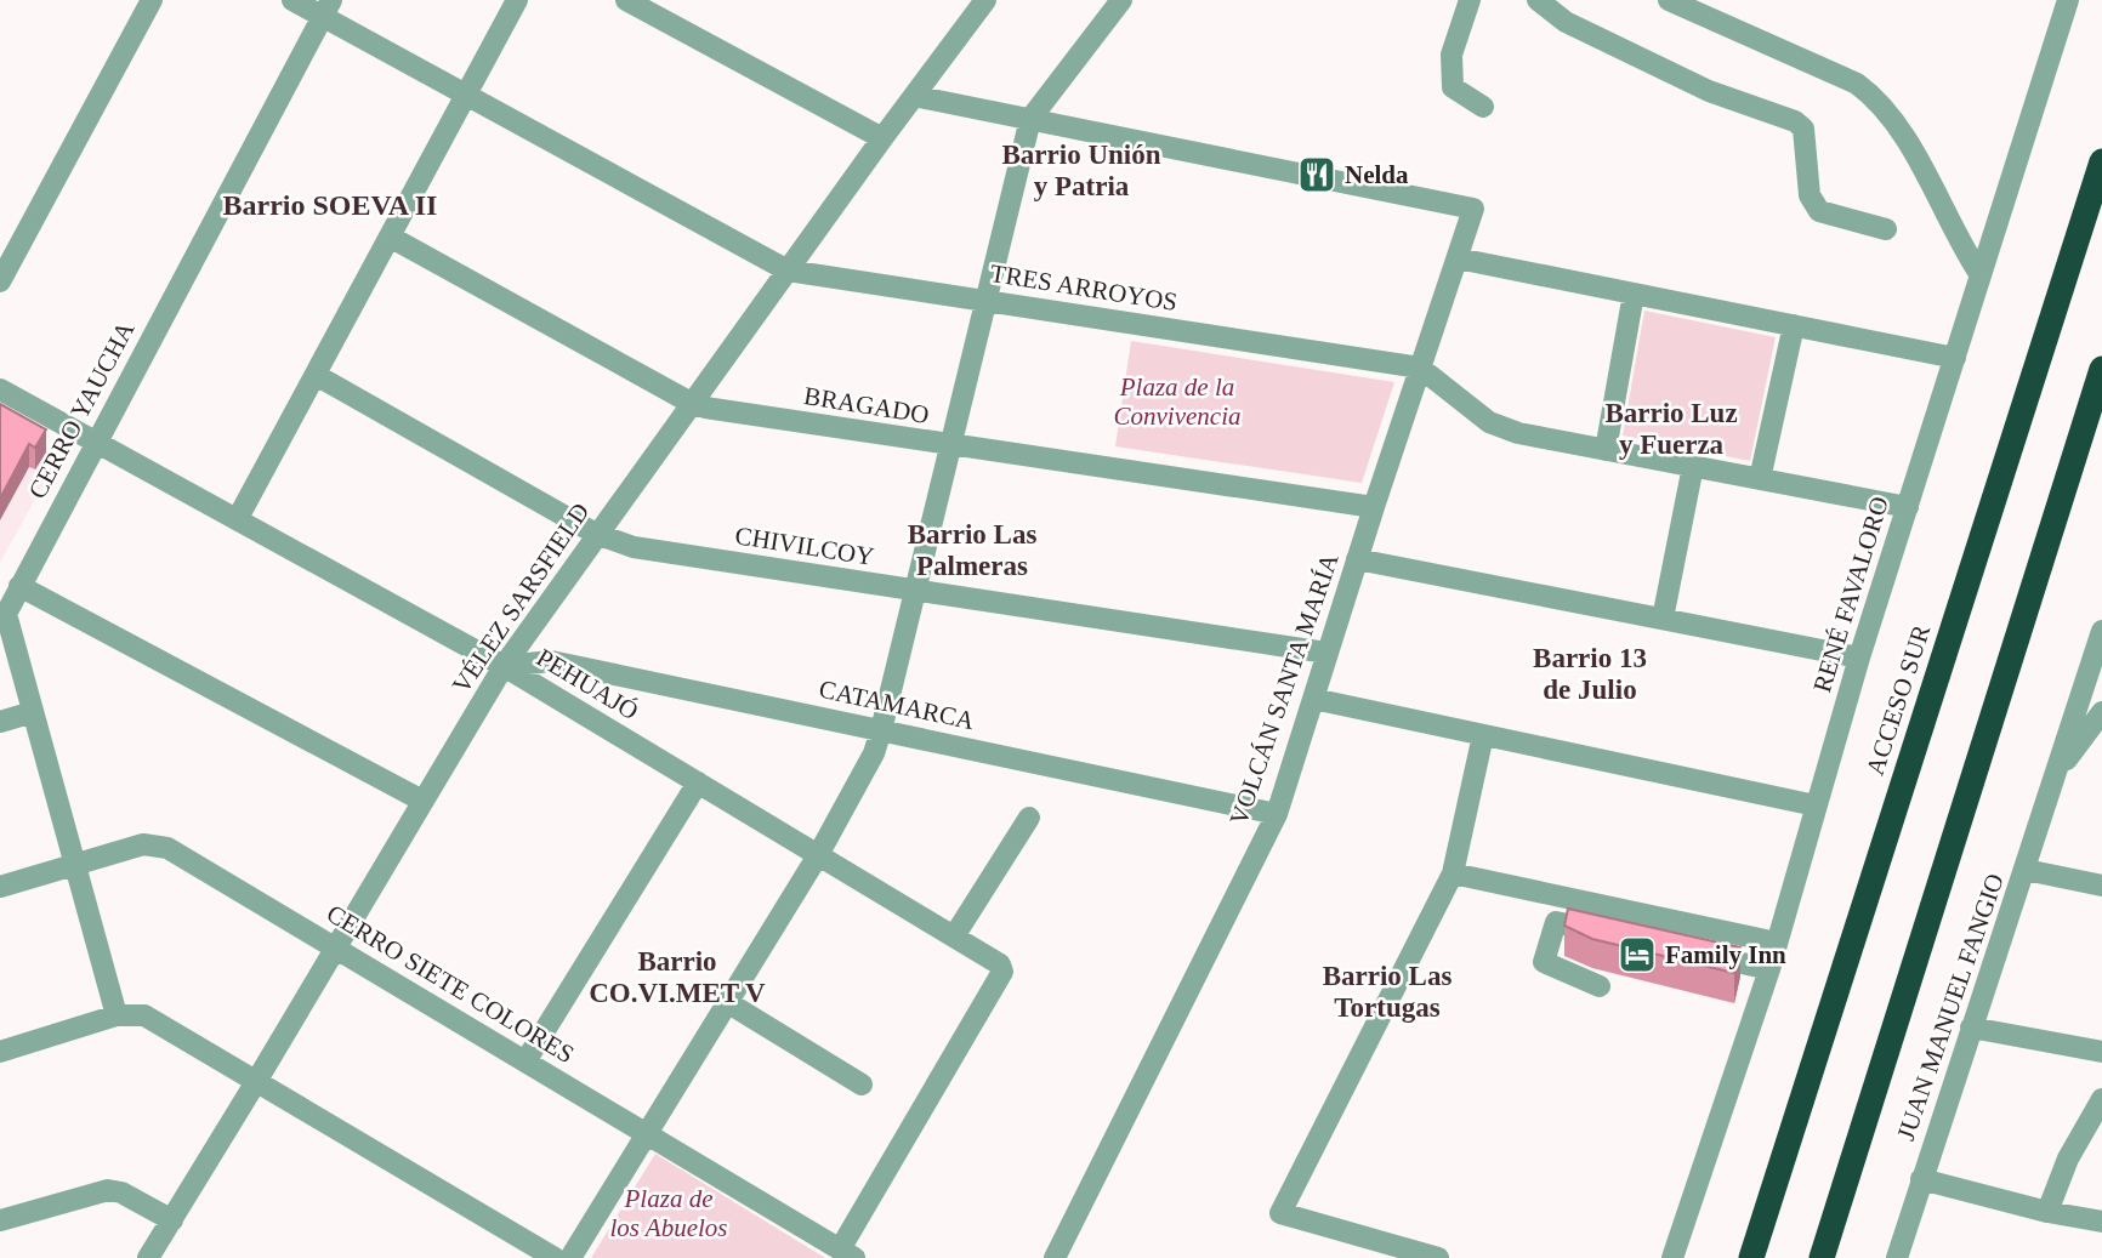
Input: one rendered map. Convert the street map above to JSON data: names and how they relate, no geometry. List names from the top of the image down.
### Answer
{
  "streets": {
    "highway": ["ACCESO SUR"],
    "street": [
      "TRES ARROYOS",
      "BRAGADO",
      "CERRO YAUCHA",
      "CHIVILCOY",
      "RENÉ FAVALORO",
      "VÉLEZ SARSFIELD",
      "PEHUAJÓ",
      "VOLCÁN SANTA MARÍA",
      "CATAMARCA",
      "CERRO SIETE COLORES",
      "JUAN MANUEL FANGIO"
    ]
  },
  "crossings": [
    ["TRES ARROYOS", "CERRO YAUCHA"],
    ["TRES ARROYOS", "RENÉ FAVALORO"],
    ["TRES ARROYOS", "VÉLEZ SARSFIELD"],
    ["TRES ARROYOS", "VOLCÁN SANTA MARÍA"],
    ["BRAGADO", "VÉLEZ SARSFIELD"],
    ["BRAGADO", "VOLCÁN SANTA MARÍA"],
    ["CERRO YAUCHA", "PEHUAJÓ"],
    ["CERRO YAUCHA", "CERRO SIETE COLORES"],
    ["CHIVILCOY", "VÉLEZ SARSFIELD"],
    ["CHIVILCOY", "VOLCÁN SANTA MARÍA"],
    ["VÉLEZ SARSFIELD", "PEHUAJÓ"],
    ["VÉLEZ SARSFIELD", "CATAMARCA"],
    ["VÉLEZ SARSFIELD", "CERRO SIETE COLORES"],
    ["PEHUAJÓ", "CATAMARCA"],
    ["PEHUAJÓ", "CERRO SIETE COLORES"],
    ["VOLCÁN SANTA MARÍA", "CATAMARCA"]
  ],
  "districts": [
    "Barrio Unión y Patria",
    "Barrio SOEVA II",
    "Barrio Luz y Fuerza",
    "Barrio Las Palmeras",
    "Barrio 13 de Julio",
    "Barrio CO.VI.MET V",
    "Barrio Las Tortugas"
  ],
  "parks": ["Plaza de la Convivencia", "Plaza de los Abuelos"],
  "places": {
    "restaurant": ["Nelda"],
    "hotel": ["Family Inn"]
  }
}
